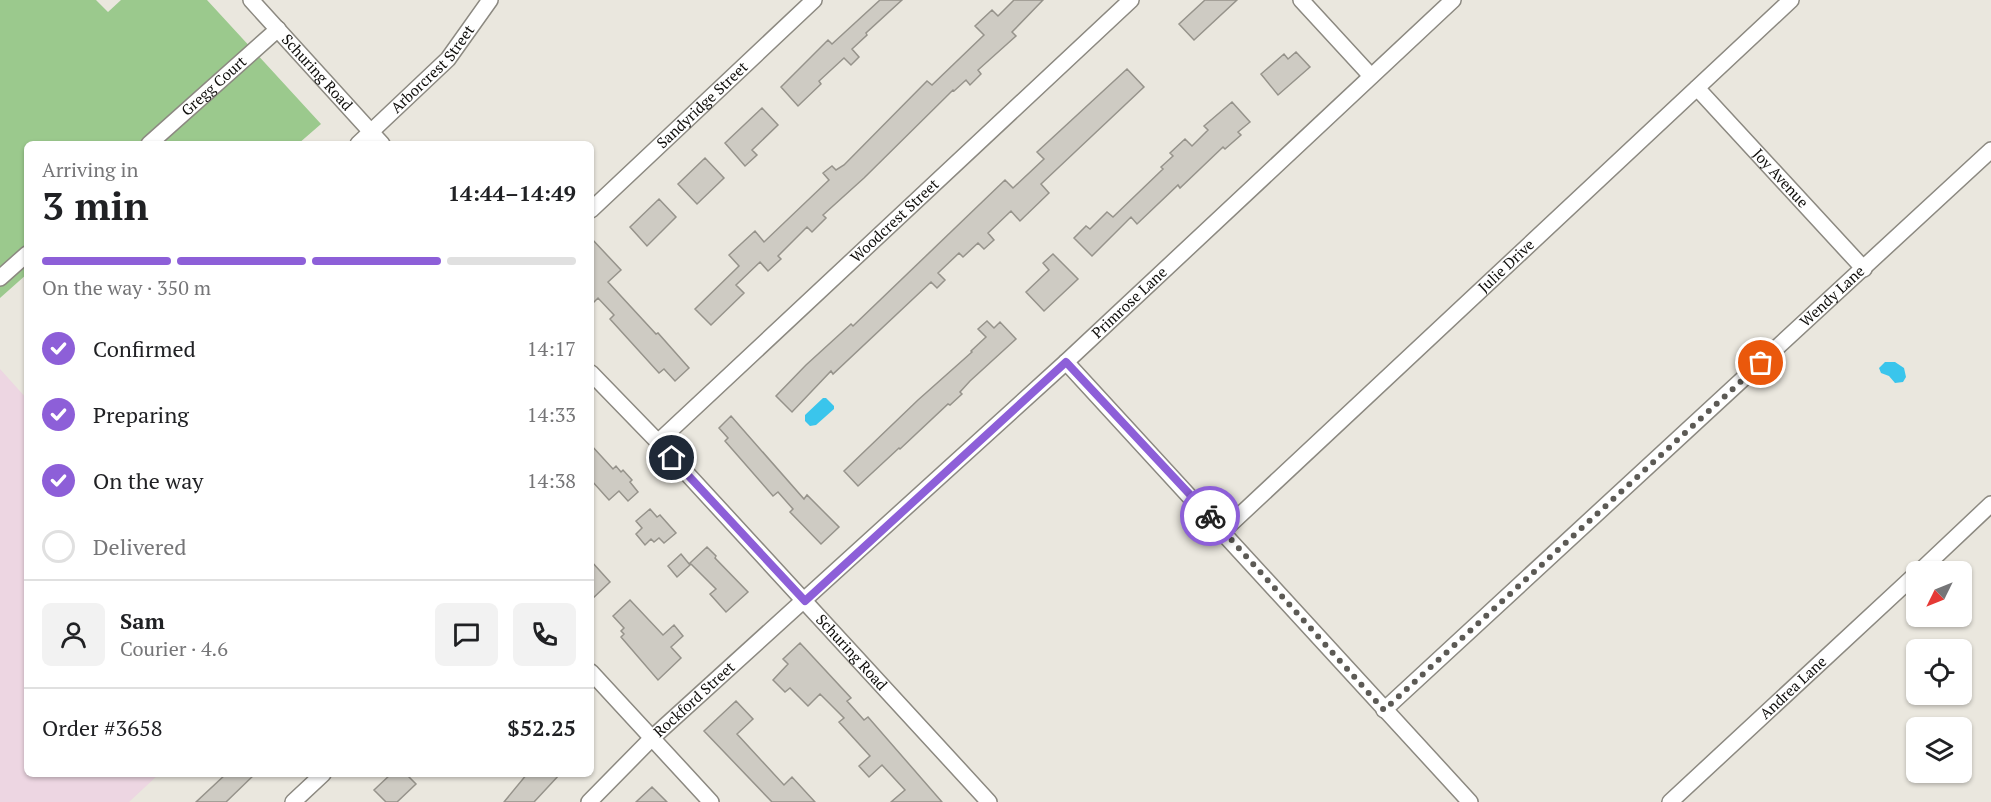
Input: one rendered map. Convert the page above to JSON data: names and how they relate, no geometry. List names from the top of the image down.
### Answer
{
  "streets": {
    "street": [
      "Arborcrest Street",
      "Schuring Road",
      "Gregg Court",
      "Sandyridge Street",
      "Joy Avenue",
      "Woodcrest Street",
      "Julie Drive",
      "Wendy Lane",
      "Primrose Lane",
      "Andrea Lane",
      "Rockford Street"
    ]
  },
  "crossings": [
    ["Arborcrest Street", "Schuring Road"],
    ["Schuring Road", "Gregg Court"],
    ["Schuring Road", "Woodcrest Street"],
    ["Schuring Road", "Primrose Lane"],
    ["Schuring Road", "Rockford Street"],
    ["Joy Avenue", "Julie Drive"],
    ["Joy Avenue", "Wendy Lane"],
    ["Primrose Lane", "Rockford Street"]
  ],
  "north": "bottom left",
  "page": {
    "heading": ["3 min", "Arriving in", "14:44–14:49"],
    "panel": [
      "Sam",
      "Courier · 4.6",
      "Order #3658",
      "$52.25"
    ],
    "bar": "On the way · 350 m",
    "list": [
      ["Confirmed", "14:17"],
      ["Preparing", "14:33"],
      ["On the way", "14:38"],
      "Delivered"
    ]
  }
}
